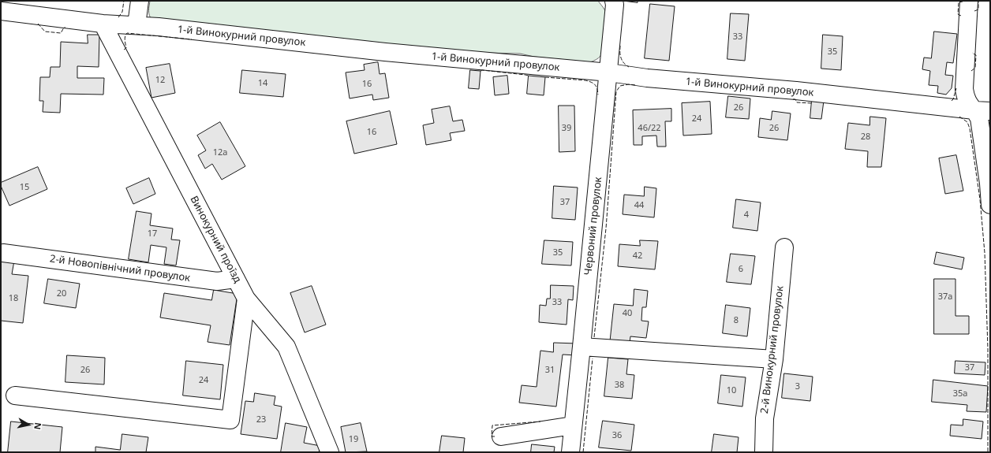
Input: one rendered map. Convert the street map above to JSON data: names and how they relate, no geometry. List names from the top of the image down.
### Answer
{
  "streets": {
    "street": [
      "1-й Винокурний провулок",
      "Червоний провулок",
      "Винокурний проїзд",
      "2-й Новопівнічний провулок",
      "2-й Винокурний провулок"
    ]
  },
  "crossings": [
    ["1-й Винокурний провулок", "Червоний провулок"],
    ["1-й Винокурний провулок", "Винокурний проїзд"],
    ["Винокурний проїзд", "2-й Новопівнічний провулок"]
  ],
  "house_numbers": [
    "33",
    "35",
    "12",
    "14",
    "16",
    "26",
    "24",
    "39",
    "46/22",
    "26",
    "16",
    "28",
    "12а",
    "15",
    "37",
    "44",
    "4",
    "17",
    "35",
    "42",
    "6",
    "20",
    "37а",
    "18",
    "33",
    "40",
    "8",
    "37",
    "26",
    "31",
    "24",
    "38",
    "3",
    "10",
    "35а",
    "23",
    "36",
    "19"
  ],
  "north": "right"
}
